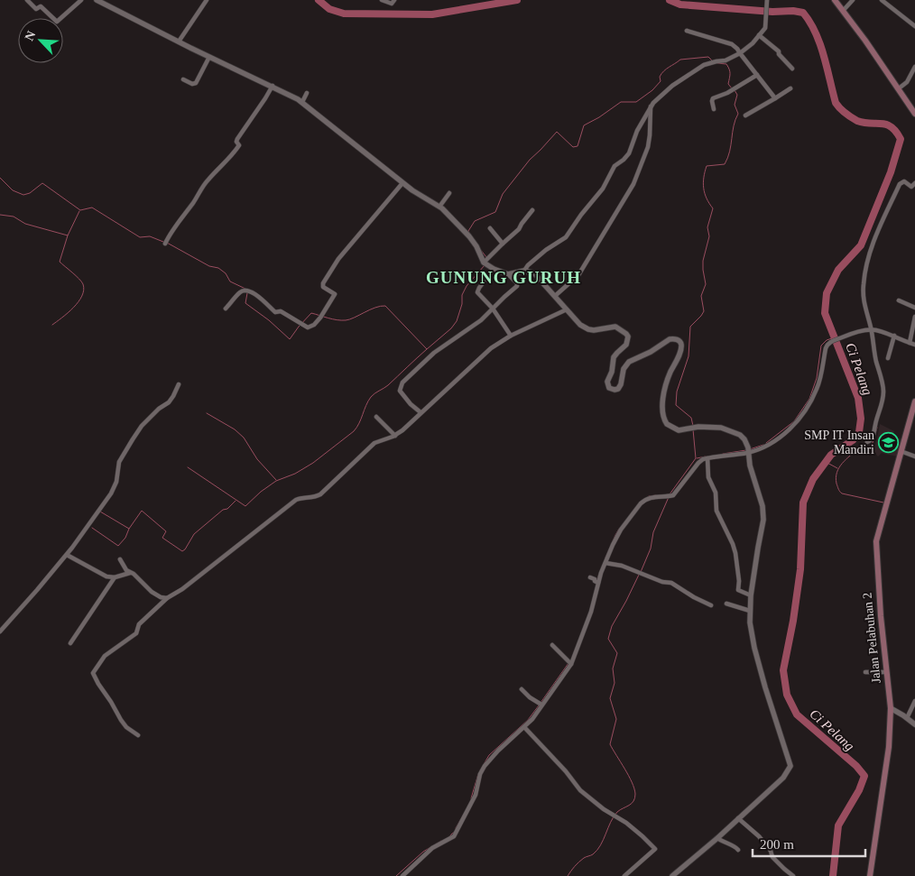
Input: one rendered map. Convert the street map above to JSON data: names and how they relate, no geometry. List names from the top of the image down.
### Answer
{
  "streets": {
    "main road": ["Jalan Pelabuhan 2"]
  },
  "districts": ["GUNUNG GURUH"],
  "water": ["Ci Pelang"],
  "places": {
    "school or university": ["SMP IT Insan Mandiri"]
  },
  "scale_bar": "200 m",
  "north": "top left"
}
